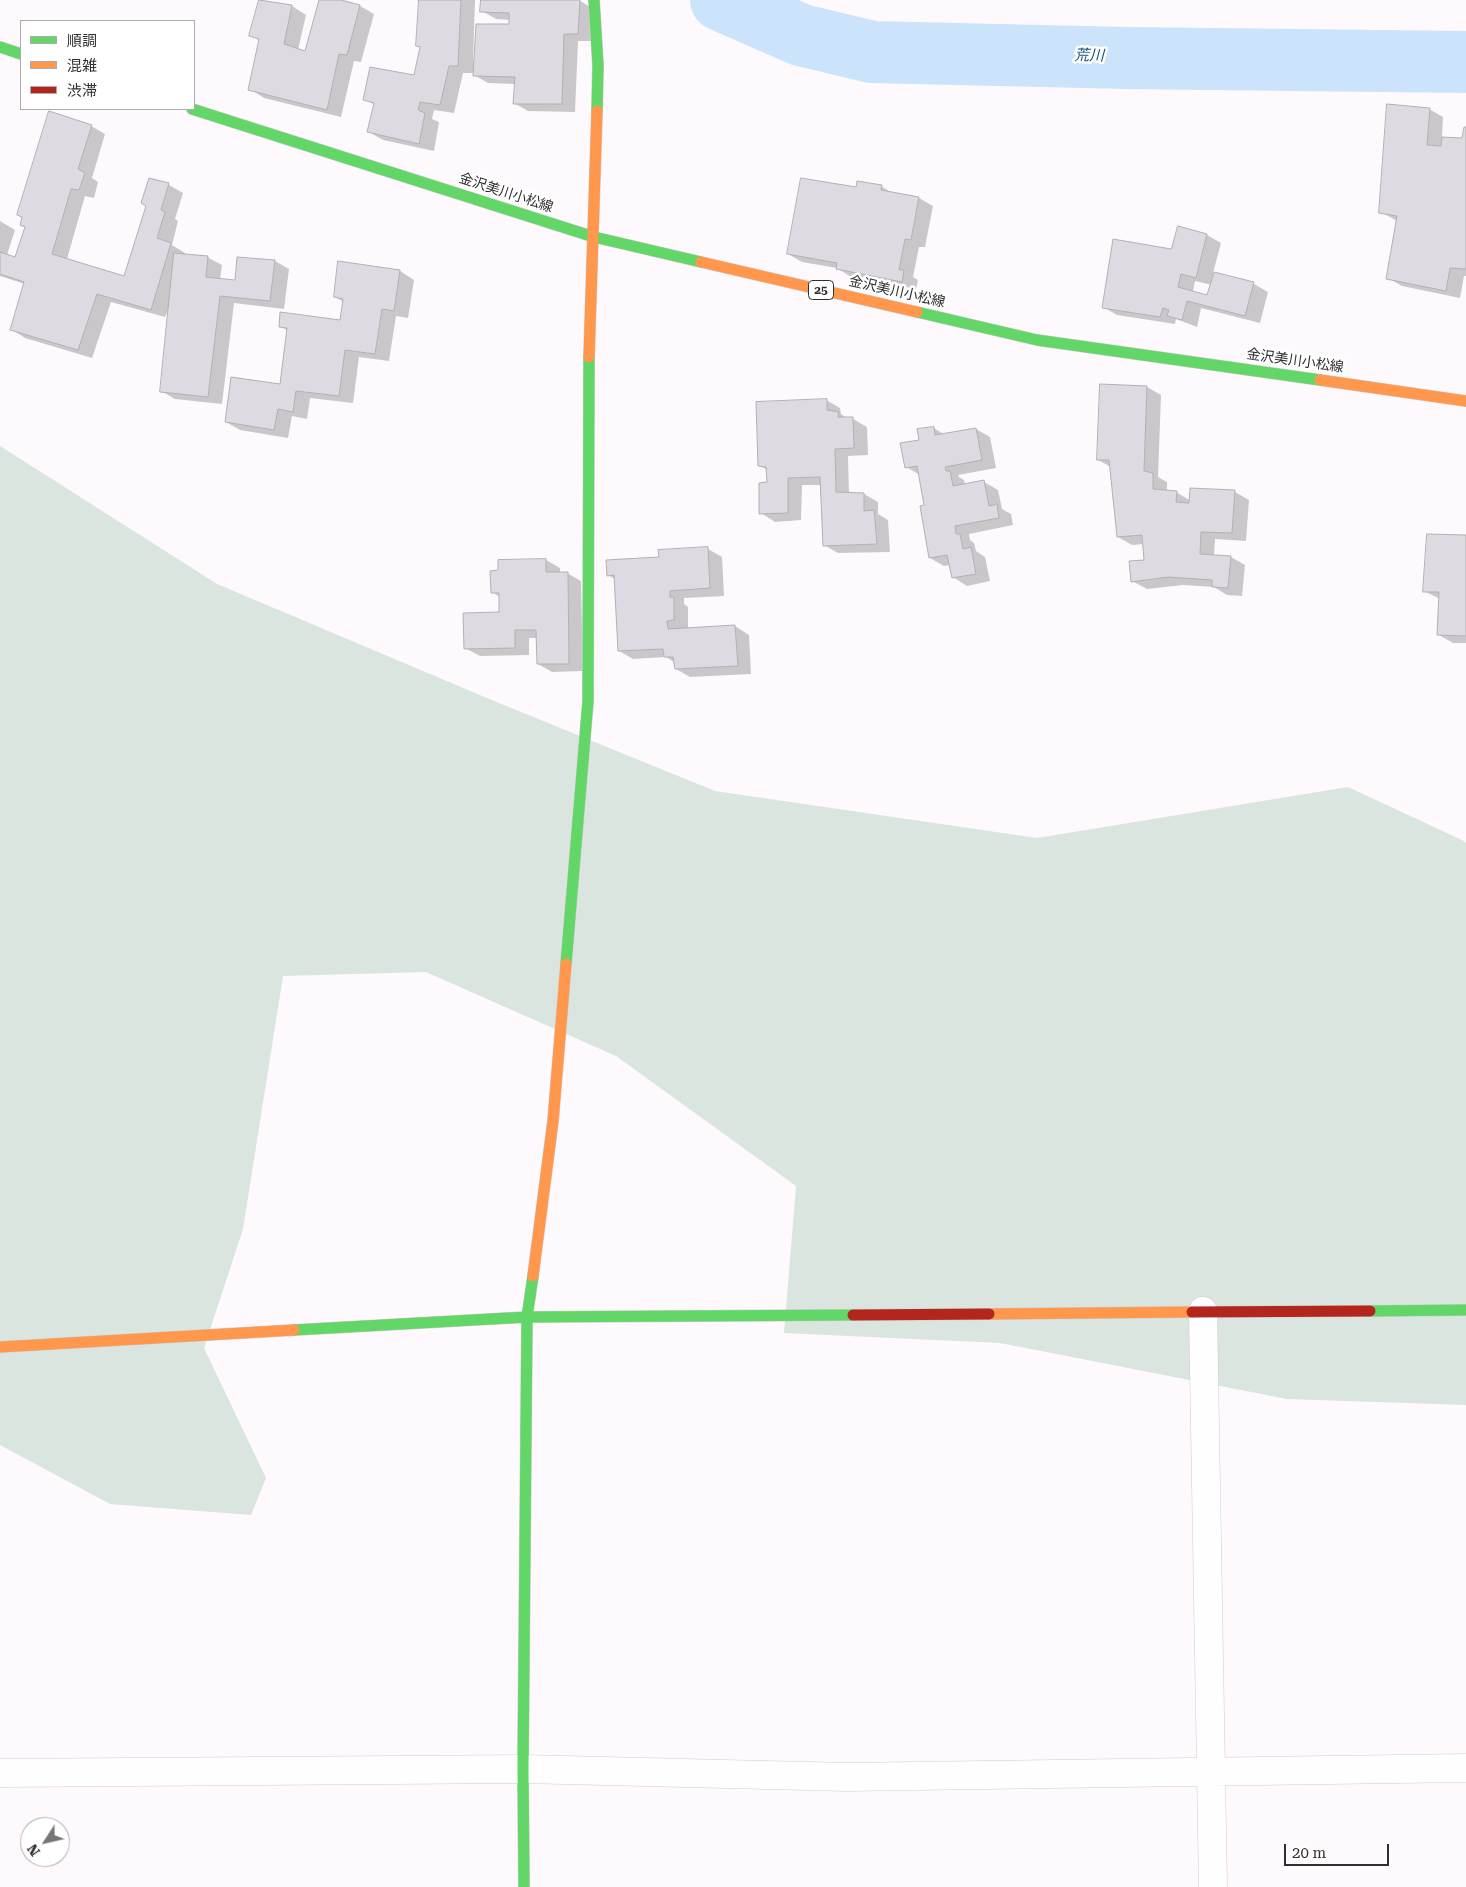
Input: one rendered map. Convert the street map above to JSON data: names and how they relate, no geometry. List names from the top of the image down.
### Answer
{
  "streets": {
    "street": ["金沢美川小松線", "25"]
  },
  "water": ["荒川"],
  "legend": ["順調", "混雑", "渋滞"],
  "scale_bar": "20 m",
  "north": "bottom left"
}
